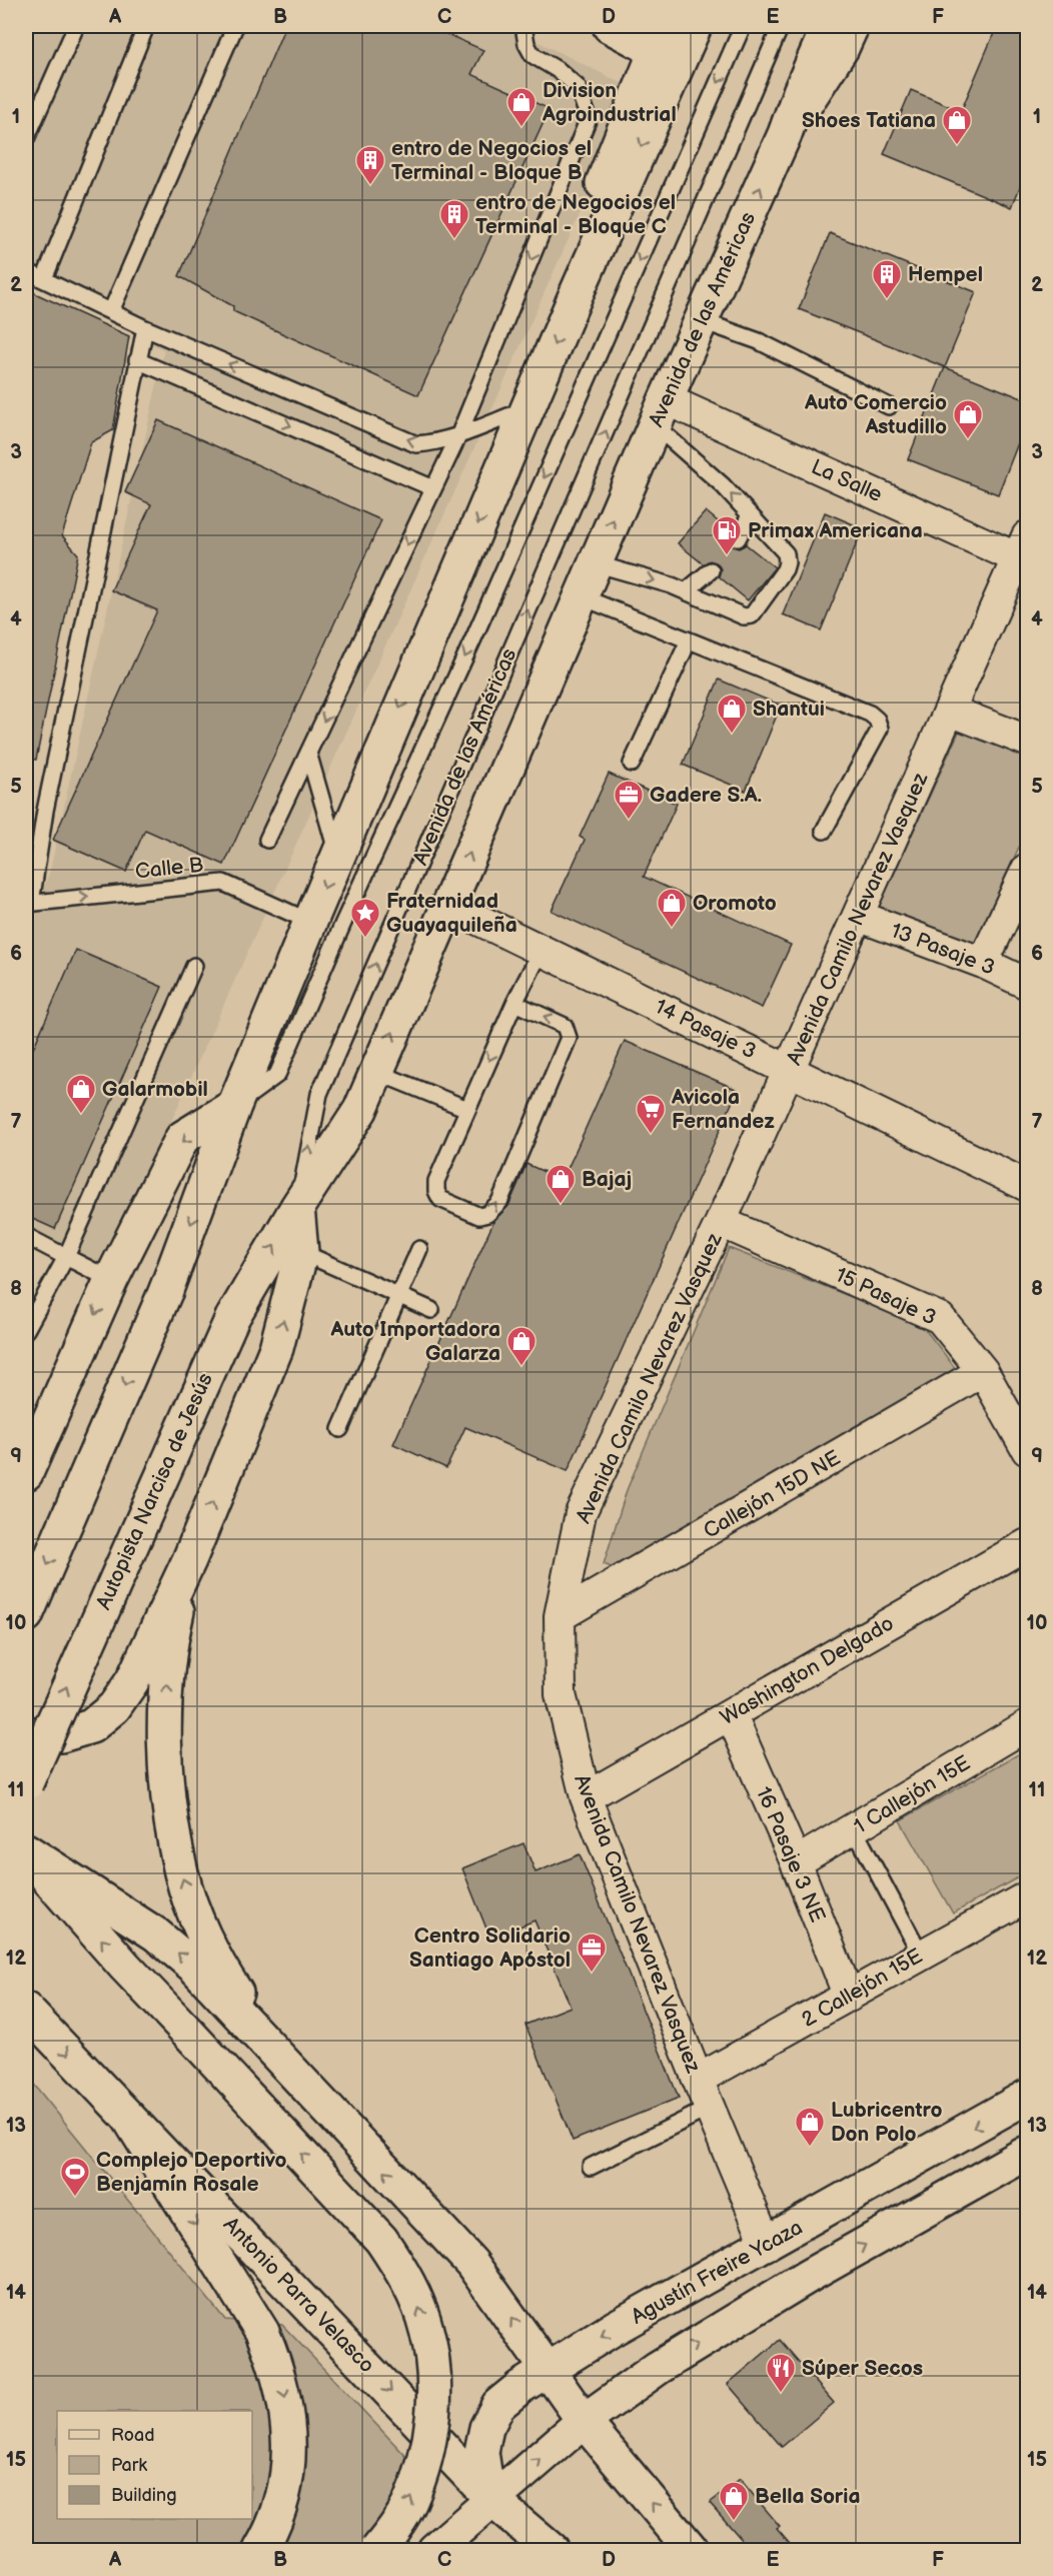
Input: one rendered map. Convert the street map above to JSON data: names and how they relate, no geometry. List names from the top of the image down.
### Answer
{
  "streets": {
    "main road": [
      "Avenida de las Américas",
      "Autopista Narcisa de Jesús",
      "Agustín Freire Ycaza",
      "Antonio Parra Velasco"
    ],
    "street": [
      "La Salle",
      "Avenida Camilo Nevarez Vasquez",
      "13 Pasaje 3",
      "14 Pasaje 3",
      "15 Pasaje 3",
      "Callejón 15D NE",
      "Washington Delgado",
      "1 Callejón 15E",
      "16 Pasaje 3 NE",
      "2 Callejón 15E"
    ],
    "lane": ["Calle B"]
  },
  "crossings": [
    ["Avenida de las Américas", "La Salle"],
    ["Avenida de las Américas", "14 Pasaje 3"],
    ["Avenida de las Américas", "Autopista Narcisa de Jesús"],
    ["La Salle", "Avenida Camilo Nevarez Vasquez"],
    ["Avenida Camilo Nevarez Vasquez", "13 Pasaje 3"],
    ["Avenida Camilo Nevarez Vasquez", "14 Pasaje 3"],
    ["Avenida Camilo Nevarez Vasquez", "15 Pasaje 3"],
    ["Avenida Camilo Nevarez Vasquez", "Callejón 15D NE"],
    ["Avenida Camilo Nevarez Vasquez", "Washington Delgado"],
    ["Avenida Camilo Nevarez Vasquez", "2 Callejón 15E"],
    ["Avenida Camilo Nevarez Vasquez", "Agustín Freire Ycaza"],
    ["15 Pasaje 3", "Callejón 15D NE"],
    ["Washington Delgado", "16 Pasaje 3 NE"],
    ["1 Callejón 15E", "16 Pasaje 3 NE"],
    ["16 Pasaje 3 NE", "2 Callejón 15E"],
    ["Agustín Freire Ycaza", "Antonio Parra Velasco"]
  ],
  "one_way": ["Calle B"],
  "places": {
    "shop": [
      "Division Agroindustrial",
      "Shoes Tatiana",
      "Auto Comercio Astudillo",
      "Shantui",
      "Oromoto",
      "Galarmobil",
      "Bajaj",
      "Auto Importadora Galarza",
      "Lubricentro Don Polo",
      "Bella Soria"
    ],
    "building": ["entro de Negocios el Terminal - Bloque B", "entro de Negocios el Terminal - Bloque C", "Hempel"],
    "fuel station": ["Primax Americana"],
    "office": ["Gadere S.A.", "Centro Solidario Santiago Apóstol"],
    "place": ["Fraternidad Guayaquileña"],
    "supermarket": ["Avicola Fernandez"],
    "sports": ["Complejo Deportivo Benjamín Rosale"],
    "restaurant": ["Súper Secos"]
  },
  "legend": ["Road", "Park", "Building"],
  "grid": {
    "columns": [
      "A",
      "B",
      "C",
      "D",
      "E",
      "F"
    ],
    "rows": [
      "1",
      "2",
      "3",
      "4",
      "5",
      "6",
      "7",
      "8",
      "9",
      "10",
      "11",
      "12",
      "13",
      "14",
      "15"
    ]
  }
}
